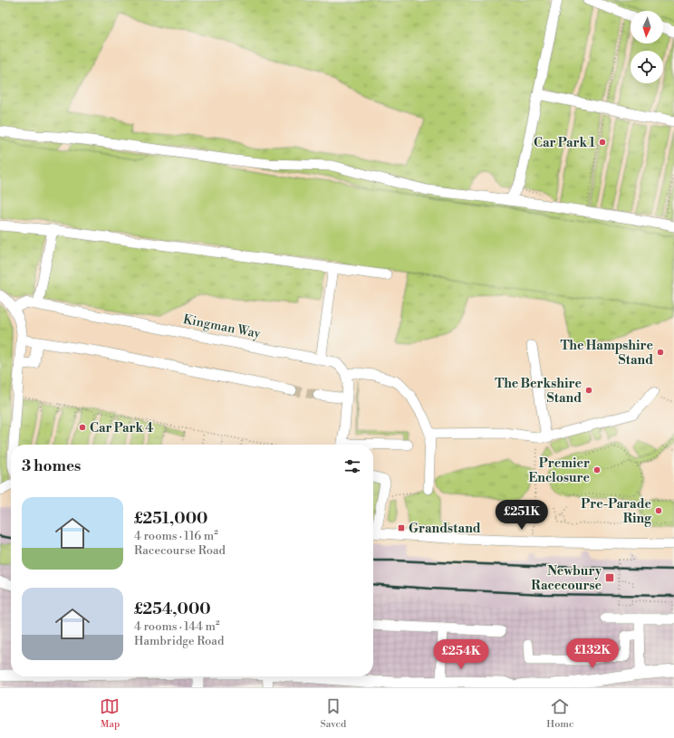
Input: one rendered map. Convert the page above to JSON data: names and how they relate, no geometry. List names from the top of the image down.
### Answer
{
  "streets": {
    "street": ["Kingman Way"]
  },
  "places": {
    "other": [
      "Car Park 1",
      "The Hampshire Stand",
      "The Berkshire Stand",
      "Car Park 4",
      "Premier Enclosure",
      "Pre-Parade Ring"
    ],
    "transit": ["Grandstand", "Newbury Racecourse"]
  },
  "north": "bottom",
  "page": {
    "heading": "3 homes",
    "list": [
      {
        "name": "£251,000",
        "note": "4 rooms · 116 m² · Racecourse Road"
      },
      {
        "name": "£254,000",
        "note": "4 rooms · 144 m² · Hambridge Road"
      }
    ],
    "price": ["£251K", "£132K", "£254K"],
    "tabs": ["Map", "Saved", "Home"]
  }
}
